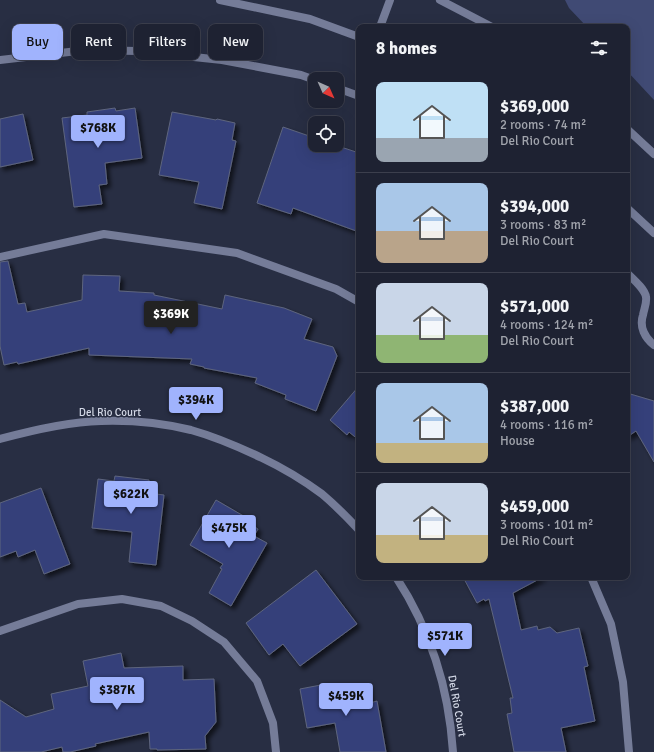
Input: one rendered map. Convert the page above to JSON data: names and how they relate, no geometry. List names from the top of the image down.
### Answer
{
  "streets": {
    "street": ["Del Rio Court"]
  },
  "north": "bottom right",
  "page": {
    "chip": [
      "Buy",
      "Rent",
      "Filters",
      "New"
    ],
    "heading": "8 homes",
    "list": [
      {
        "name": "$369,000",
        "note": "2 rooms · 74 m² · Del Rio Court"
      },
      {
        "name": "$394,000",
        "note": "3 rooms · 83 m² · Del Rio Court"
      },
      {
        "name": "$571,000",
        "note": "4 rooms · 124 m² · Del Rio Court"
      },
      {
        "name": "$387,000",
        "note": "4 rooms · 116 m² · House"
      },
      {
        "name": "$459,000",
        "note": "3 rooms · 101 m² · Del Rio Court"
      }
    ],
    "price": [
      "$768K",
      "$369K",
      "$394K",
      "$622K",
      "$475K",
      "$571K",
      "$387K",
      "$459K"
    ]
  }
}
